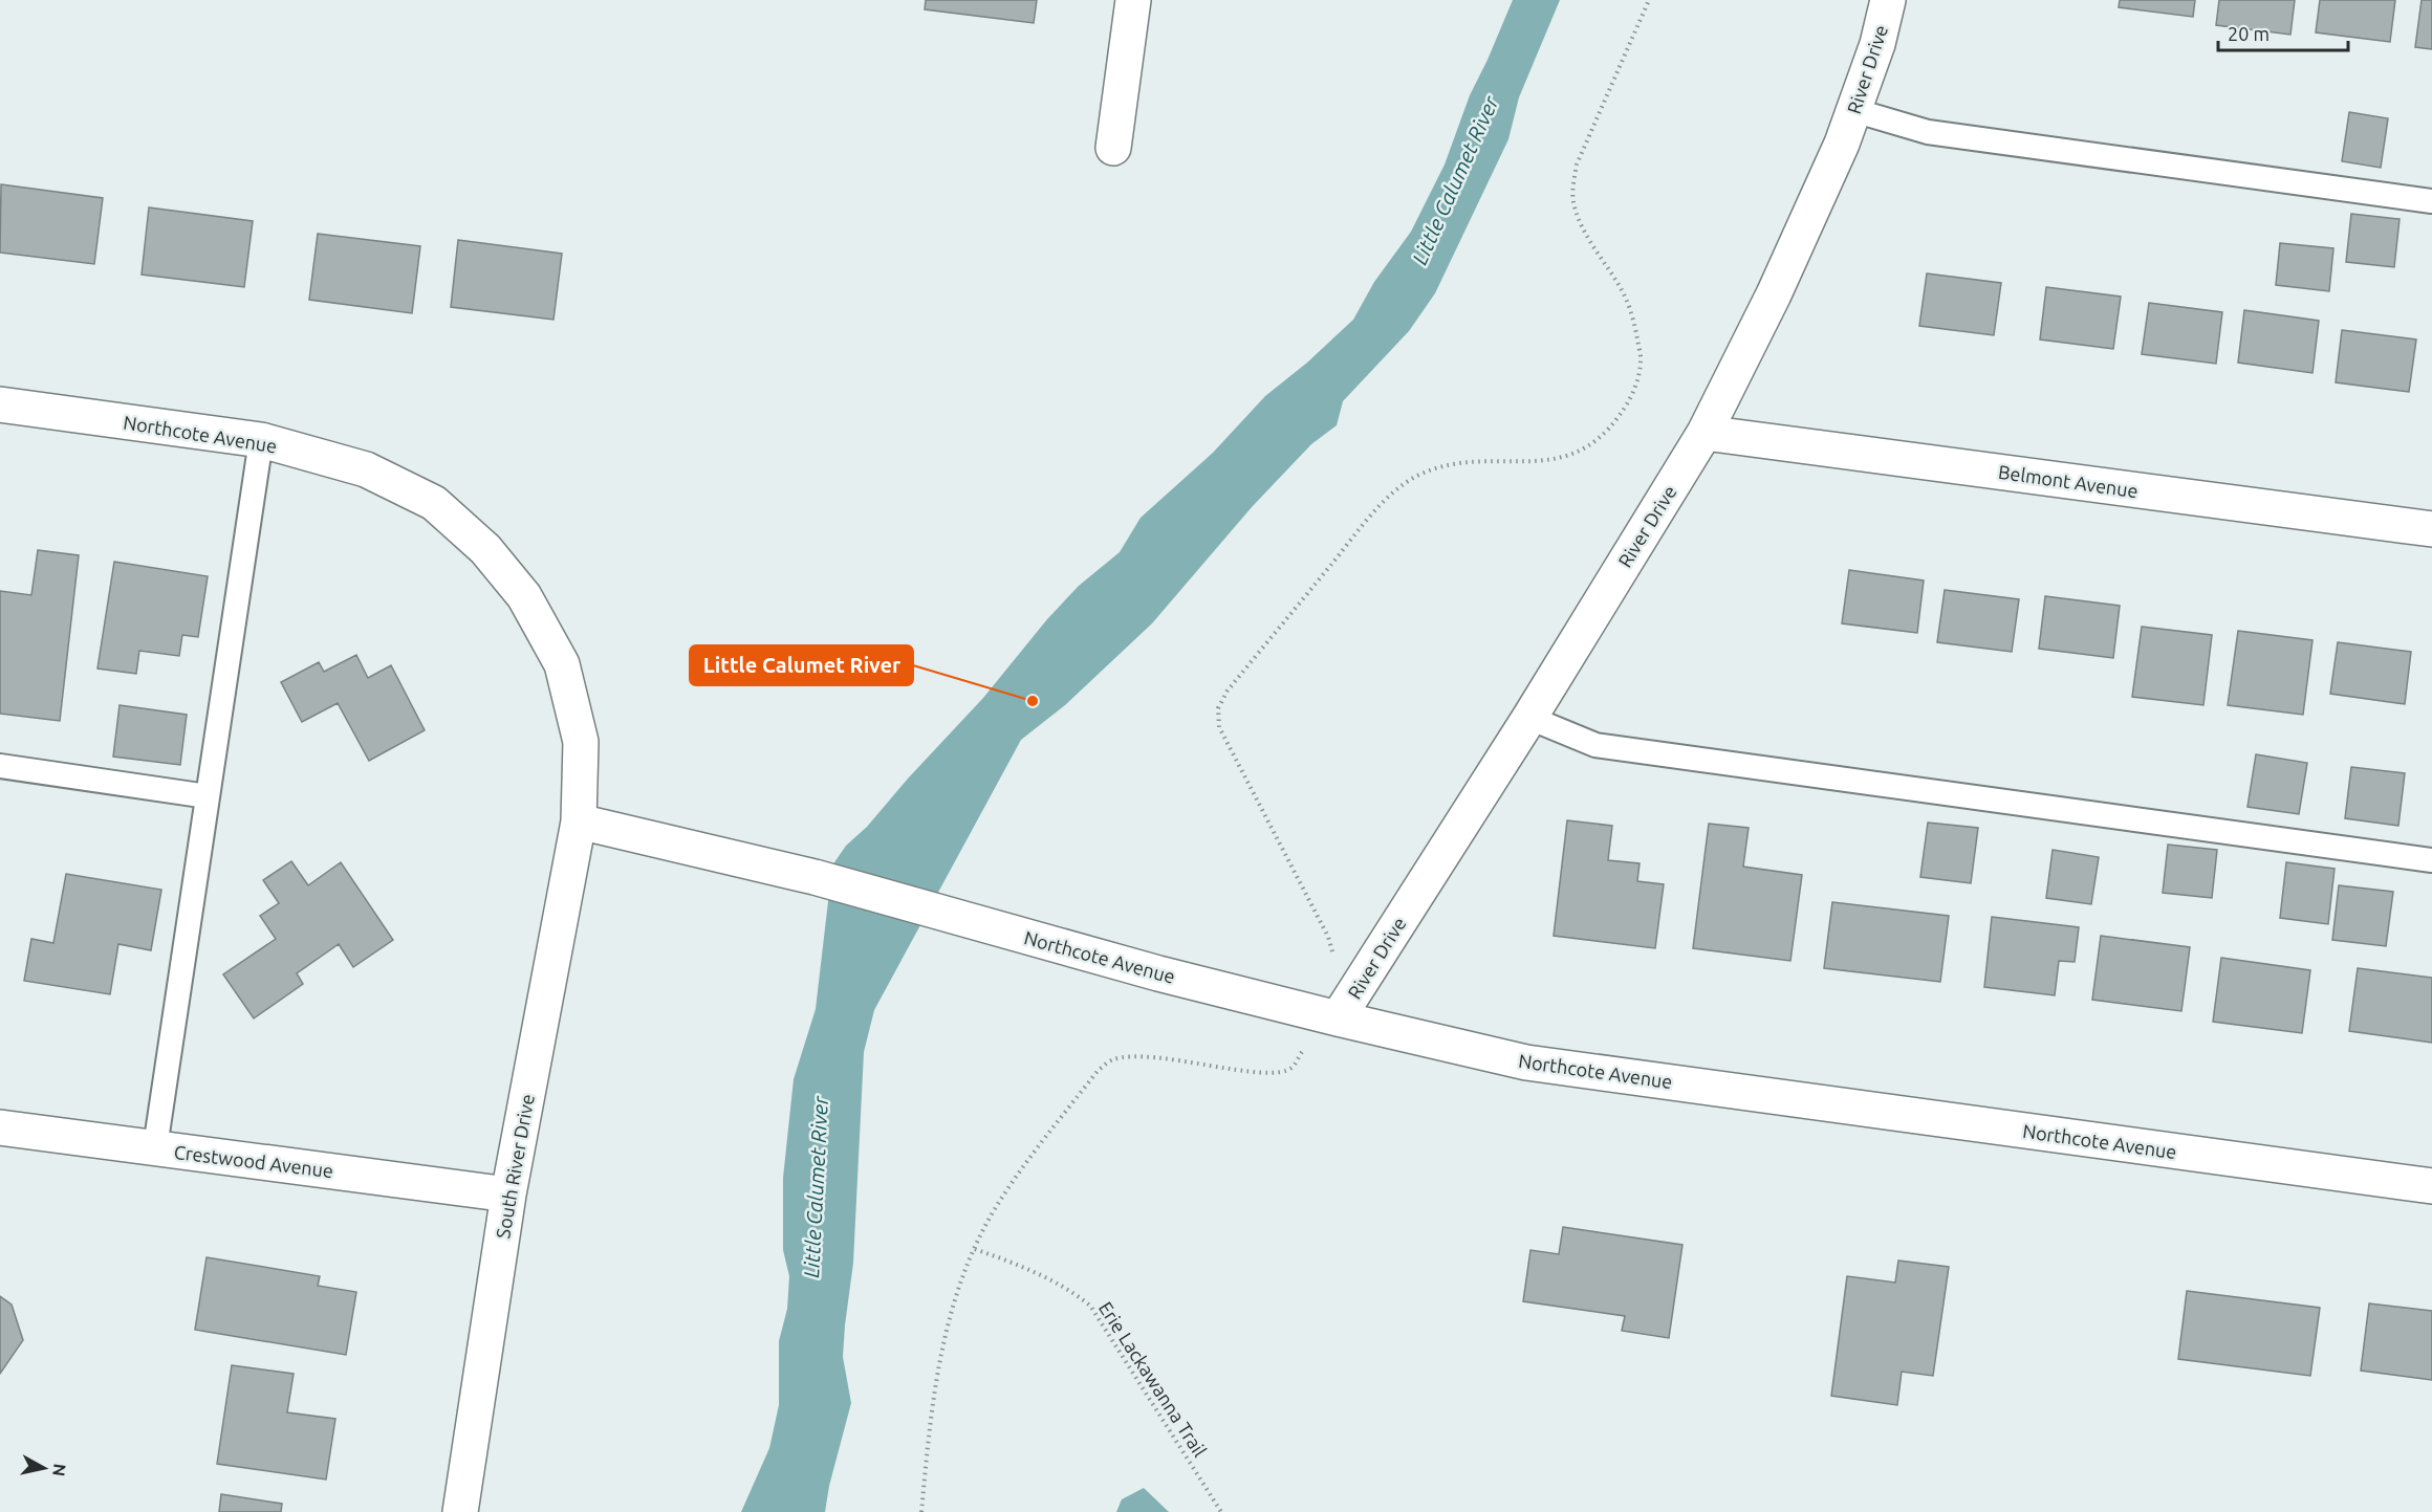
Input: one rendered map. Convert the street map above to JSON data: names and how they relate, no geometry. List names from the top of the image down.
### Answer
{
  "streets": {
    "street": [
      "River Drive",
      "Northcote Avenue",
      "Belmont Avenue",
      "Crestwood Avenue",
      "South River Drive"
    ],
    "path": ["Erie Lackawanna Trail"]
  },
  "crossings": [
    ["River Drive", "Northcote Avenue"],
    ["River Drive", "Belmont Avenue"],
    ["Northcote Avenue", "South River Drive"],
    ["Crestwood Avenue", "South River Drive"]
  ],
  "water": ["Little Calumet River"],
  "places": ["Little Calumet River"],
  "scale_bar": "20 m",
  "north": "right"
}
